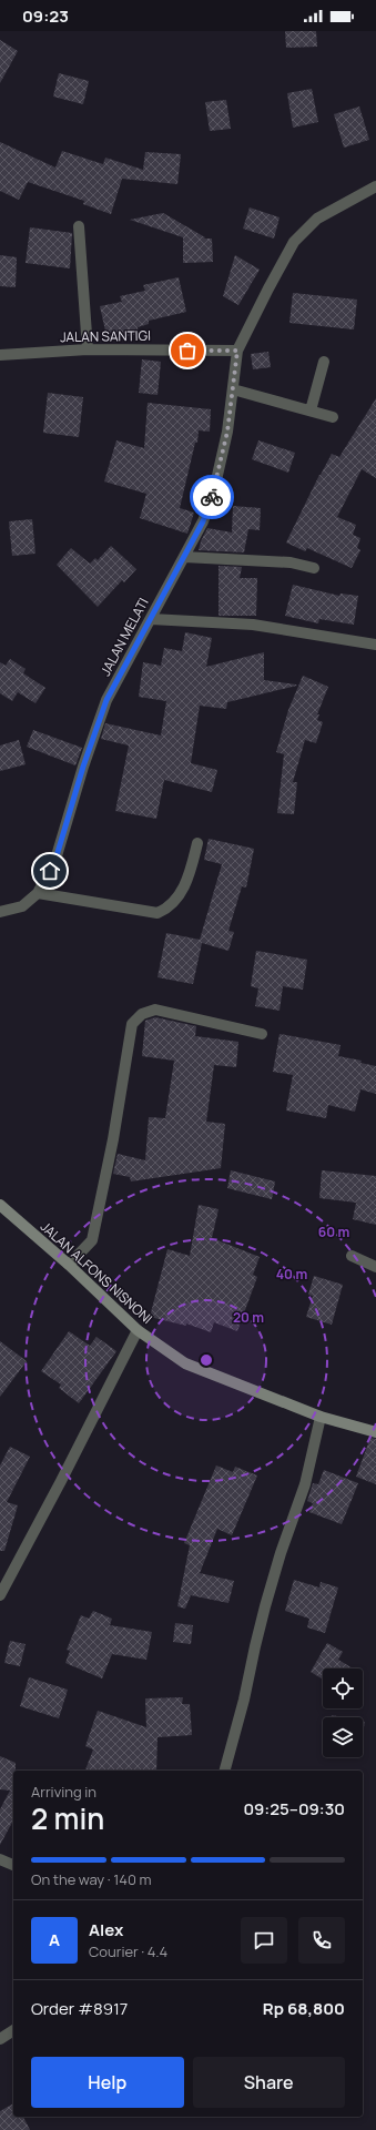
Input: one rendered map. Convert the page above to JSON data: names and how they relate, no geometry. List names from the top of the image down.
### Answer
{
  "streets": {
    "main road": ["JALAN ALFONS NISNONI"],
    "street": ["JALAN SANTIGI", "JALAN MELATI"]
  },
  "crossings": [
    ["JALAN SANTIGI", "JALAN MELATI"]
  ],
  "page": {
    "status": "09:23",
    "heading": ["2 min", "Arriving in", "09:25–09:30"],
    "panel": [
      "Alex",
      "Courier · 4.4",
      "Order #8917",
      "Rp 68,800"
    ],
    "bar": "On the way · 140 m",
    "round": "A",
    "buttons": ["Help", "Share"]
  },
  "rings": ["60 m", "40 m", "20 m"]
}
